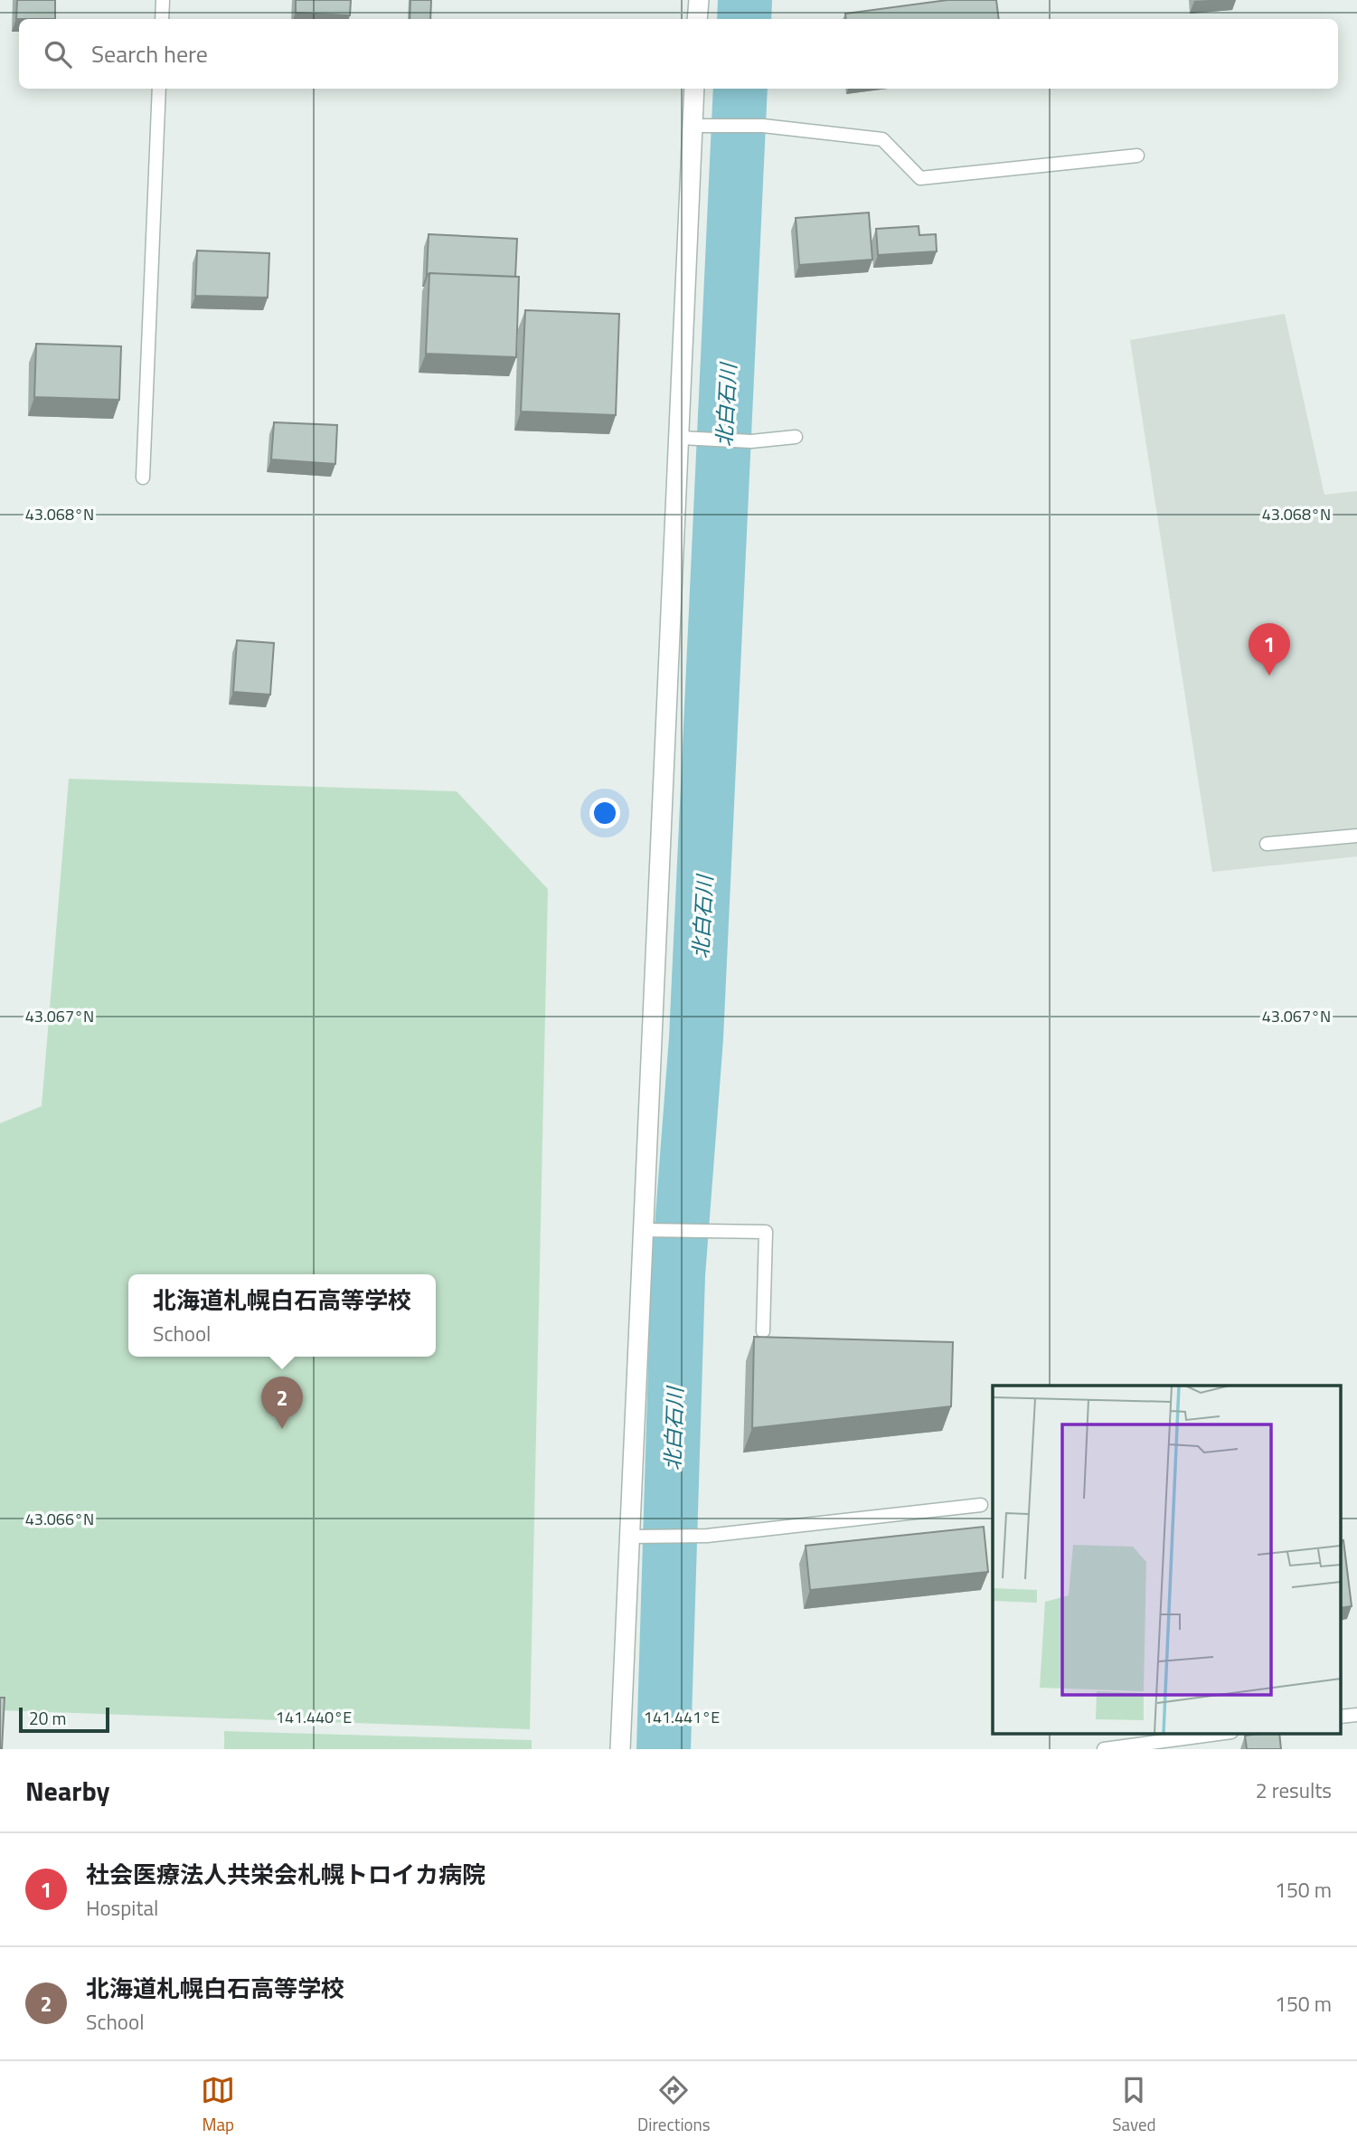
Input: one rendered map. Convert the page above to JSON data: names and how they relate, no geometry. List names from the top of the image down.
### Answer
{
  "water": ["北白石川"],
  "scale_bar": "20 m",
  "page": {
    "search": "Search here",
    "pins": ["1", "2"],
    "popup": ["北海道札幌白石高等学校", "School"],
    "scale": "20 m",
    "heading": ["Nearby", "2 results"],
    "list": [
      {
        "mark": "1",
        "name": "社会医療法人共栄会札幌トロイカ病院",
        "note": "Hospital",
        "value": "150 m"
      },
      {
        "mark": "2",
        "name": "北海道札幌白石高等学校",
        "note": "School",
        "value": "150 m"
      }
    ],
    "nav": ["Map", "Directions", "Saved"]
  },
  "coordinates": [
    "43.068°N",
    "43.067°N",
    "43.066°N",
    "141.440°E",
    "141.441°E"
  ]
}
